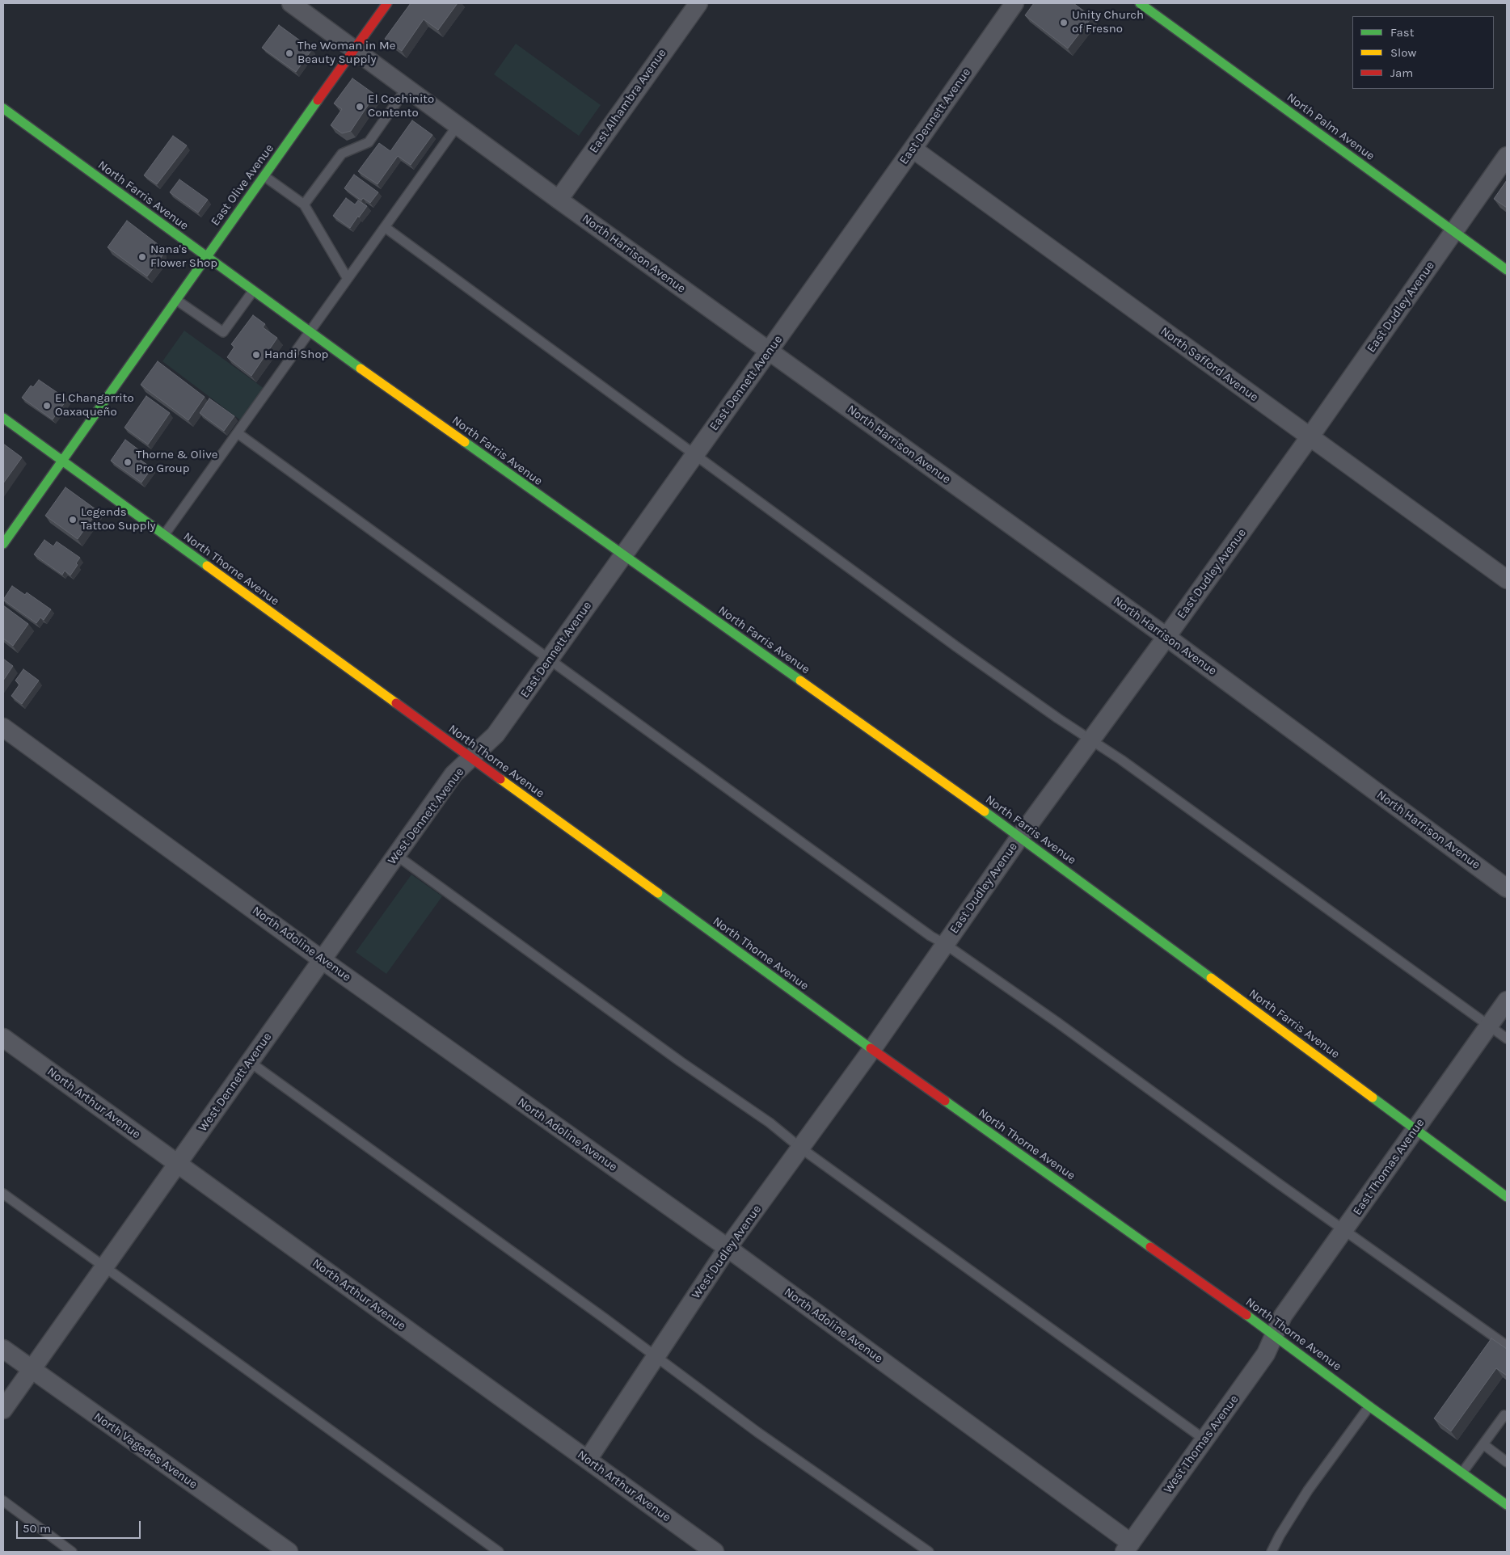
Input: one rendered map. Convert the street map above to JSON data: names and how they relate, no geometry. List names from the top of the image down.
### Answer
{
  "streets": {
    "street": [
      "East Alhambra Avenue",
      "East Dennett Avenue",
      "North Palm Avenue",
      "East Olive Avenue",
      "North Farris Avenue",
      "North Harrison Avenue",
      "East Dudley Avenue",
      "North Safford Avenue",
      "North Thorne Avenue",
      "West Dennett Avenue",
      "North Adoline Avenue",
      "North Arthur Avenue",
      "East Thomas Avenue",
      "West Dudley Avenue",
      "West Thomas Avenue",
      "North Vagedes Avenue"
    ]
  },
  "crossings": [
    ["East Alhambra Avenue", "North Harrison Avenue"],
    ["East Dennett Avenue", "North Farris Avenue"],
    ["East Dennett Avenue", "North Harrison Avenue"],
    ["East Dennett Avenue", "North Safford Avenue"],
    ["East Dennett Avenue", "North Thorne Avenue"],
    ["East Dennett Avenue", "West Dennett Avenue"],
    ["North Palm Avenue", "East Dudley Avenue"],
    ["East Olive Avenue", "North Farris Avenue"],
    ["East Olive Avenue", "North Harrison Avenue"],
    ["East Olive Avenue", "North Thorne Avenue"],
    ["North Farris Avenue", "East Dudley Avenue"],
    ["North Farris Avenue", "East Thomas Avenue"],
    ["North Harrison Avenue", "East Dudley Avenue"],
    ["East Dudley Avenue", "North Safford Avenue"],
    ["East Dudley Avenue", "North Thorne Avenue"],
    ["East Dudley Avenue", "West Dudley Avenue"],
    ["North Thorne Avenue", "West Dennett Avenue"],
    ["North Thorne Avenue", "East Thomas Avenue"],
    ["North Thorne Avenue", "West Dudley Avenue"],
    ["North Thorne Avenue", "West Thomas Avenue"],
    ["West Dennett Avenue", "North Adoline Avenue"],
    ["West Dennett Avenue", "North Arthur Avenue"],
    ["West Dennett Avenue", "North Vagedes Avenue"],
    ["North Adoline Avenue", "West Dudley Avenue"],
    ["North Adoline Avenue", "West Thomas Avenue"],
    ["North Arthur Avenue", "West Dudley Avenue"],
    ["East Thomas Avenue", "West Thomas Avenue"]
  ],
  "places": [
    "Unity Church of Fresno",
    "The Woman in Me Beauty Supply",
    "El Cochinito Contento",
    "Nana's Flower Shop",
    "Handi Shop",
    "El Changarrito Oaxaqueño",
    "Thorne & Olive Pro Group",
    "Legends Tattoo Supply"
  ],
  "legend": ["Fast", "Slow", "Jam"],
  "scale_bar": "50 m"
}
